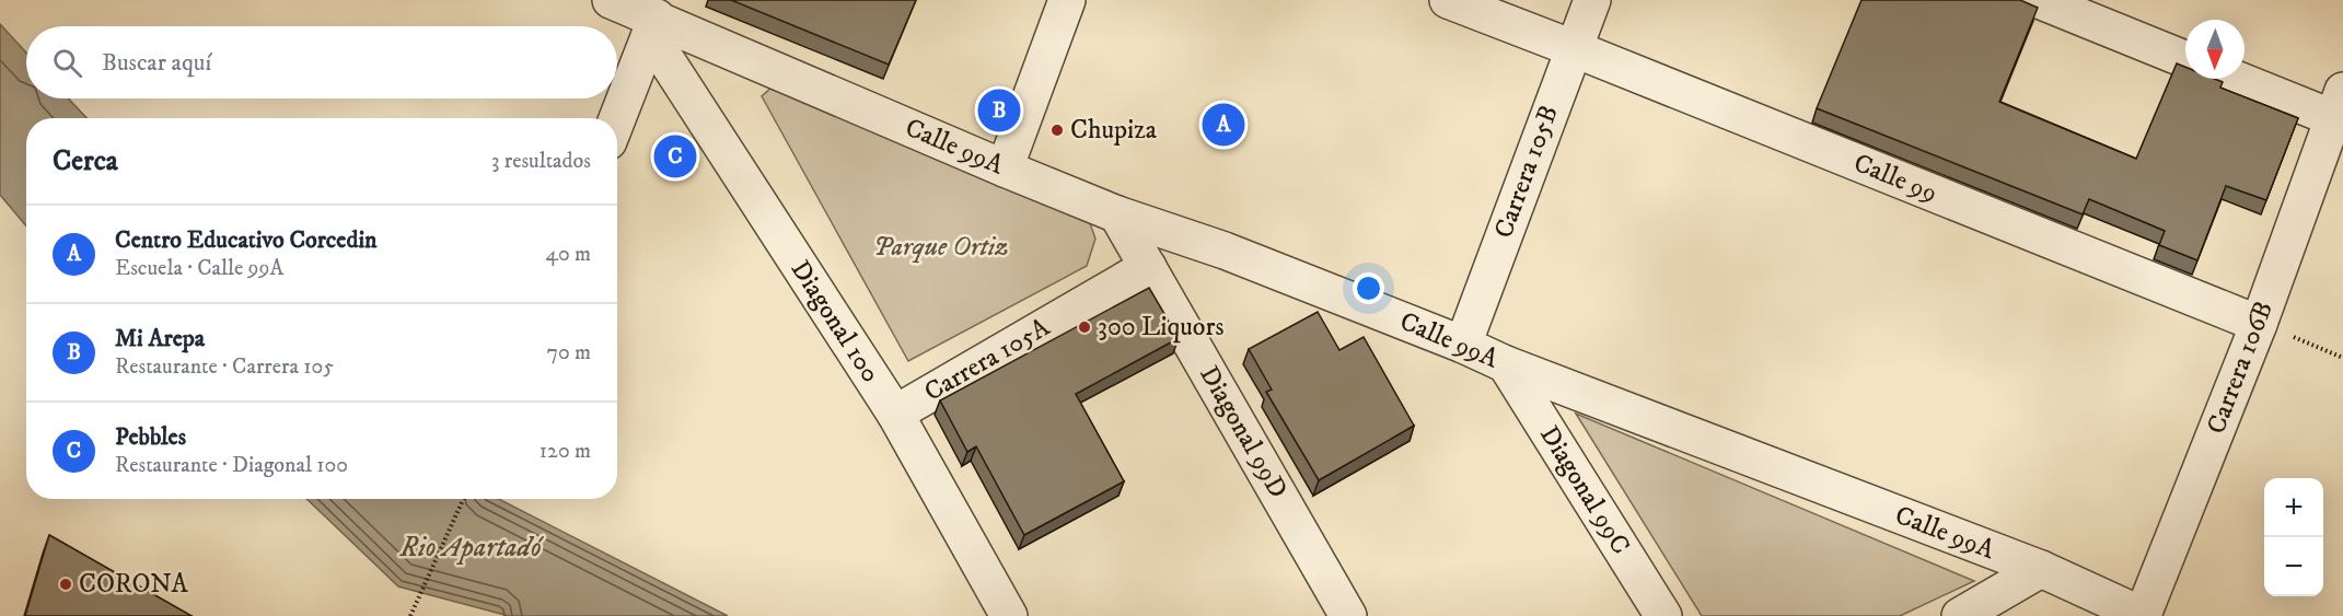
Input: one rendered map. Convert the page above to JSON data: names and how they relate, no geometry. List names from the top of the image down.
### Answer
{
  "streets": {
    "street": [
      "Calle 99A",
      "Carrera 105B",
      "Calle 99",
      "Diagonal 100",
      "Carrera 105A",
      "Carrera 106B",
      "Diagonal 99D",
      "Diagonal 99C"
    ]
  },
  "crossings": [
    ["Calle 99A", "Carrera 105B"],
    ["Calle 99A", "Diagonal 100"],
    ["Calle 99A", "Carrera 106B"],
    ["Calle 99A", "Diagonal 99D"],
    ["Calle 99A", "Diagonal 99C"],
    ["Carrera 105B", "Calle 99"],
    ["Calle 99", "Carrera 106B"],
    ["Diagonal 100", "Carrera 105A"],
    ["Carrera 105A", "Diagonal 99D"]
  ],
  "water": ["Rio Apartadó"],
  "parks": ["Parque Ortiz"],
  "places": ["Chupiza", "300 Liquors", "CORONA"],
  "north": "bottom",
  "page": {
    "search": "Buscar aquí",
    "pins": ["B", "A", "C"],
    "heading": ["Cerca", "3 resultados"],
    "list": [
      {
        "mark": "A",
        "name": "Centro Educativo Corcedin",
        "note": "Escuela · Calle 99A",
        "value": "40 m"
      },
      {
        "mark": "B",
        "name": "Mi Arepa",
        "note": "Restaurante · Carrera 105",
        "value": "70 m"
      },
      {
        "mark": "C",
        "name": "Pebbles",
        "note": "Restaurante · Diagonal 100",
        "value": "120 m"
      }
    ],
    "map_buttons": ["+", "−"]
  }
}
